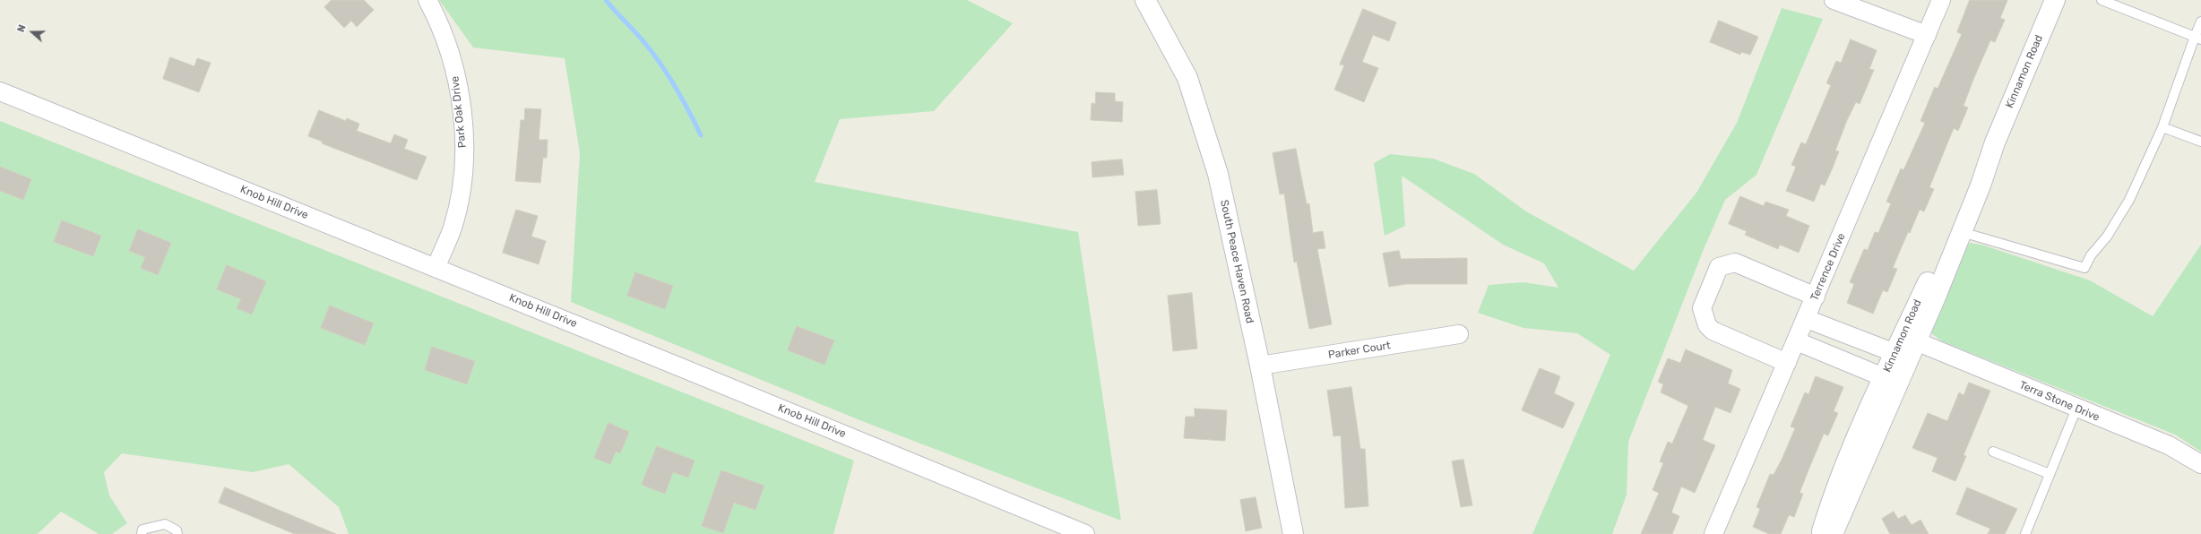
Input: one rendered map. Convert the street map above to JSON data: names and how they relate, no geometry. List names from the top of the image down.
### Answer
{
  "streets": {
    "main road": ["Kinnamon Road", "South Peace Haven Road"],
    "street": [
      "Park Oak Drive",
      "Knob Hill Drive",
      "Terrence Drive",
      "Parker Court",
      "Terra Stone Drive"
    ]
  },
  "crossings": [
    ["Kinnamon Road", "Terra Stone Drive"],
    ["Park Oak Drive", "Knob Hill Drive"],
    ["South Peace Haven Road", "Parker Court"],
    ["Terrence Drive", "Terra Stone Drive"]
  ],
  "north": "left"
}
